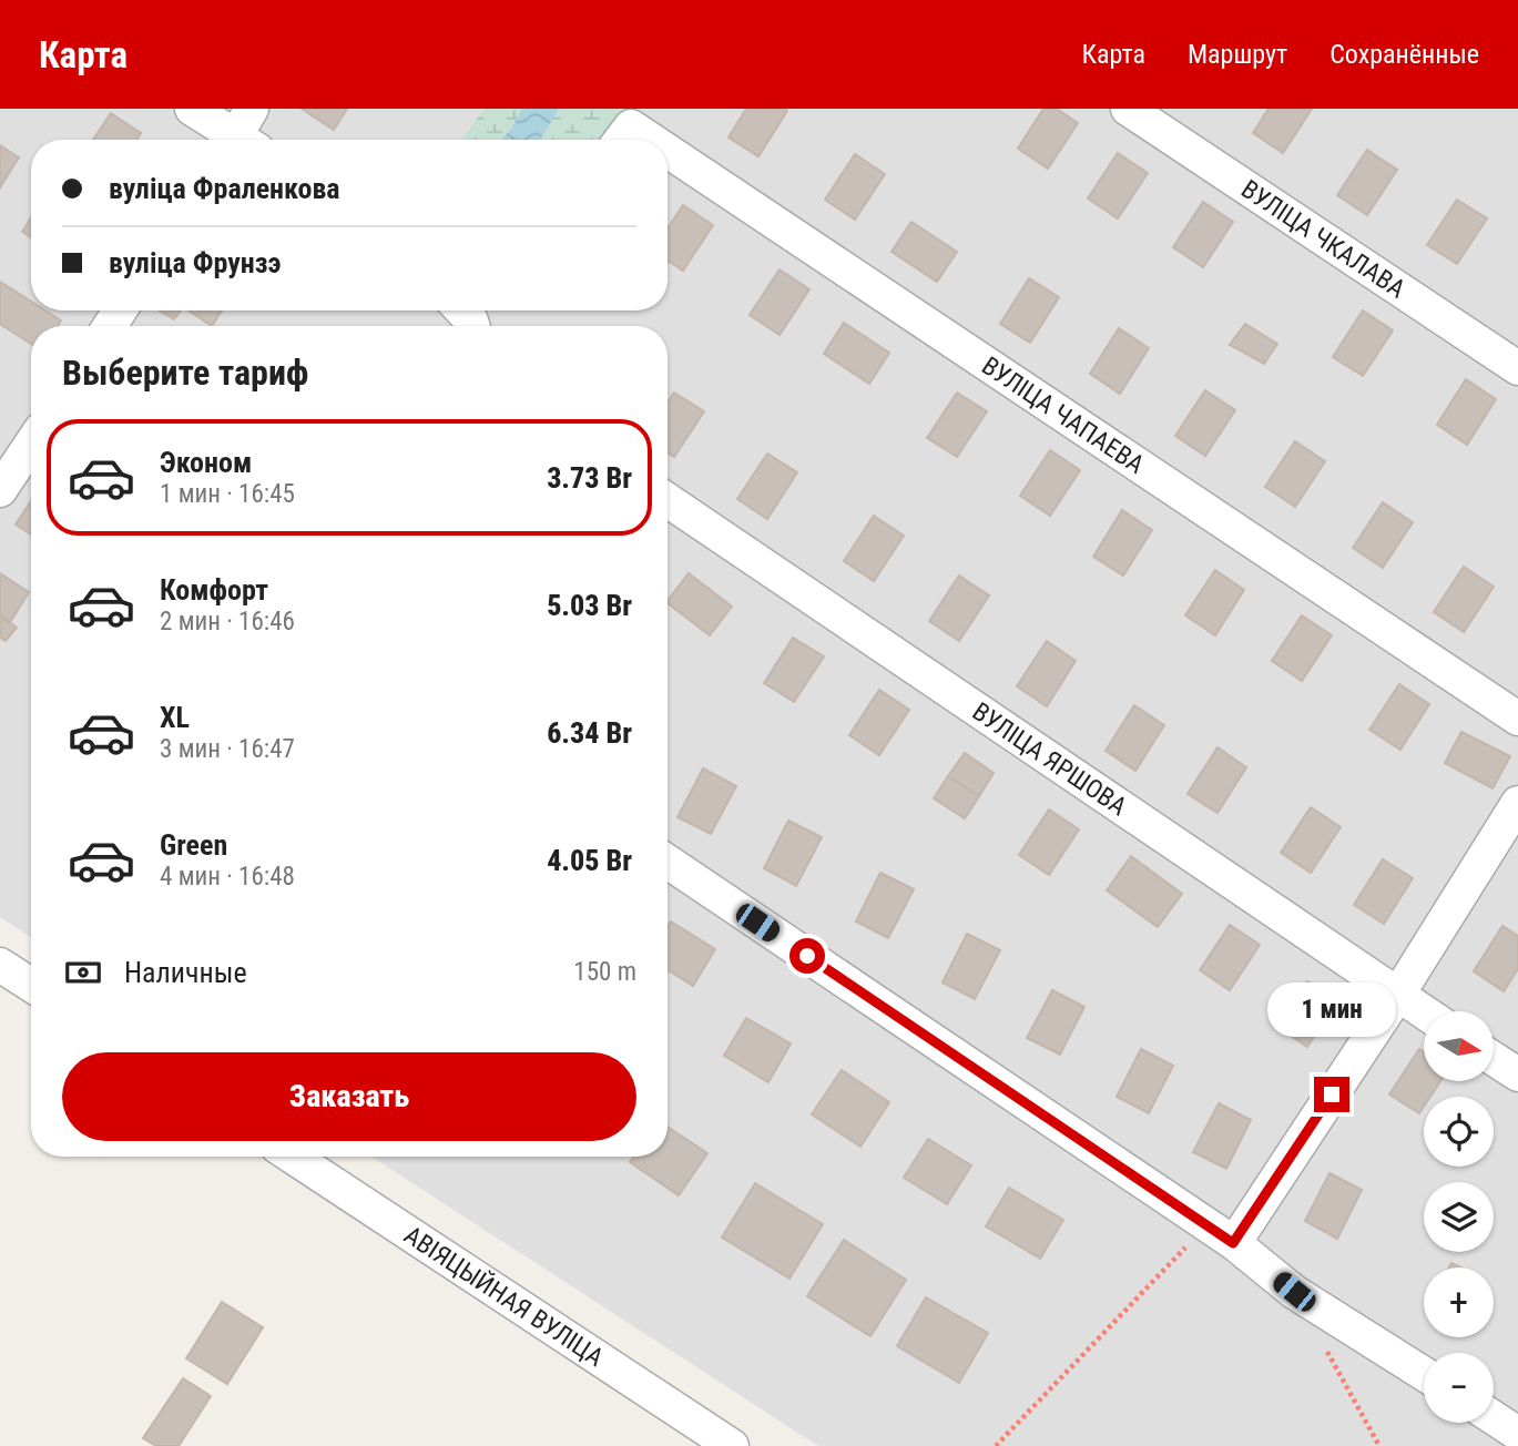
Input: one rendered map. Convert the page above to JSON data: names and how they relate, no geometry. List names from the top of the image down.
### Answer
{
  "streets": {
    "street": [
      "ВУЛІЦА ЧКАЛАВА",
      "ВУЛІЦА ЧАПАЕВА",
      "ВУЛІЦА ЯРШОВА",
      "АВІЯЦЫЙНАЯ ВУЛІЦА"
    ]
  },
  "north": "right",
  "page": {
    "header": "Карта",
    "nav": ["Карта", "Маршрут", "Сохранённые"],
    "banner": ["вуліца Фраленкова", "вуліца Фрунзэ"],
    "heading": "Выберите тариф",
    "list": [
      {
        "name": "Эконом",
        "note": "1 мин · 16:45",
        "value": "3.73 Br"
      },
      {
        "name": "Комфорт",
        "note": "2 мин · 16:46",
        "value": "5.03 Br"
      },
      {
        "name": "XL",
        "note": "3 мин · 16:47",
        "value": "6.34 Br"
      },
      {
        "name": "Green",
        "note": "4 мин · 16:48",
        "value": "4.05 Br"
      }
    ],
    "pay": ["Наличные", "150 m"],
    "bubble": "1 мин",
    "map_buttons": ["+", "−"],
    "buttons": "Заказать"
  }
}
